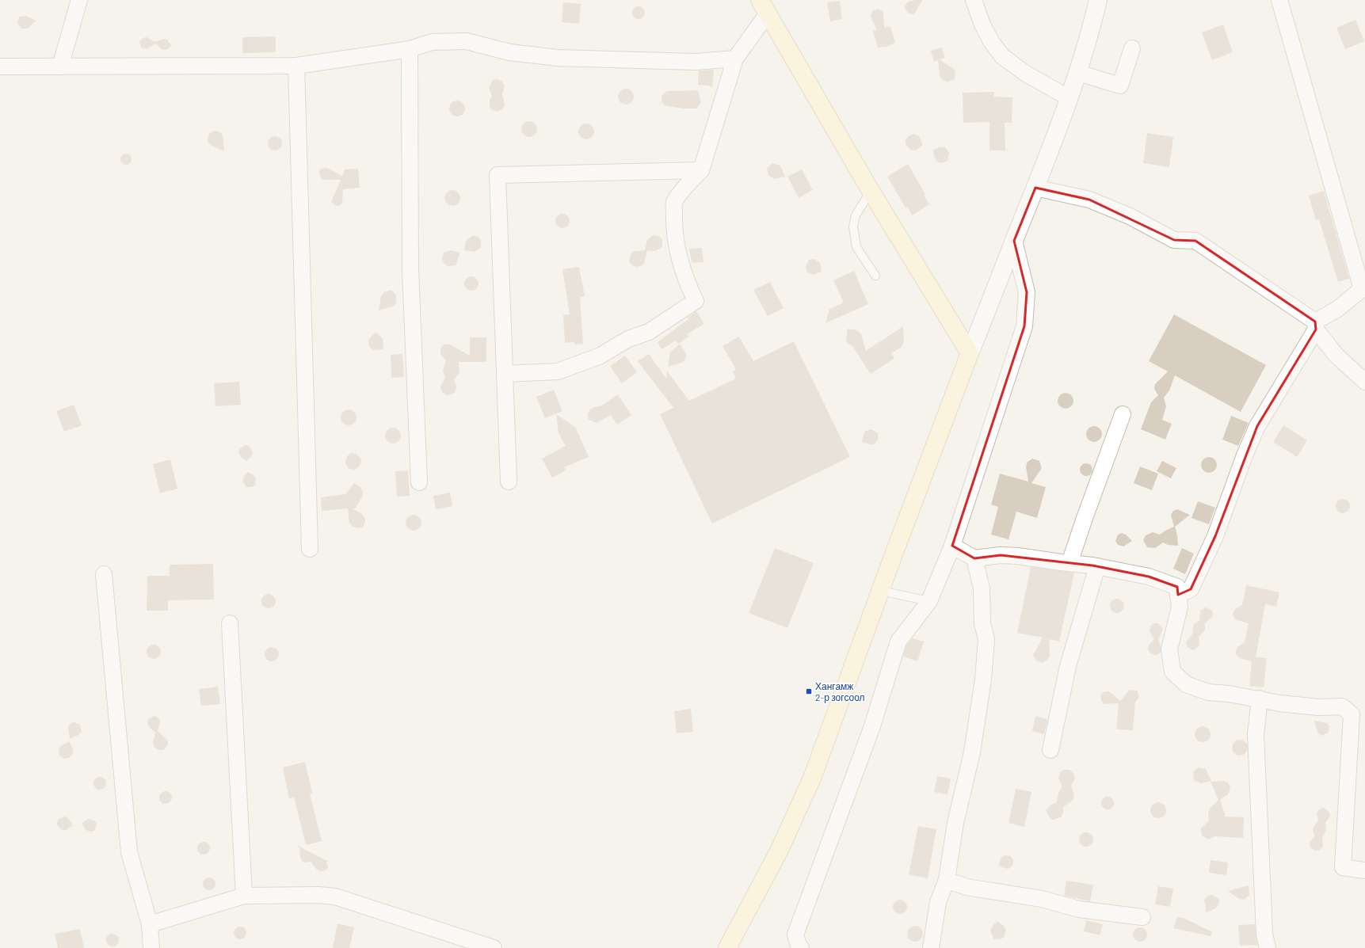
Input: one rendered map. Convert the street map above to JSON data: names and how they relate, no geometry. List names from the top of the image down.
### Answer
{
  "places": {
    "transit": ["Хангамж 2-р зогсоол"]
  }
}
